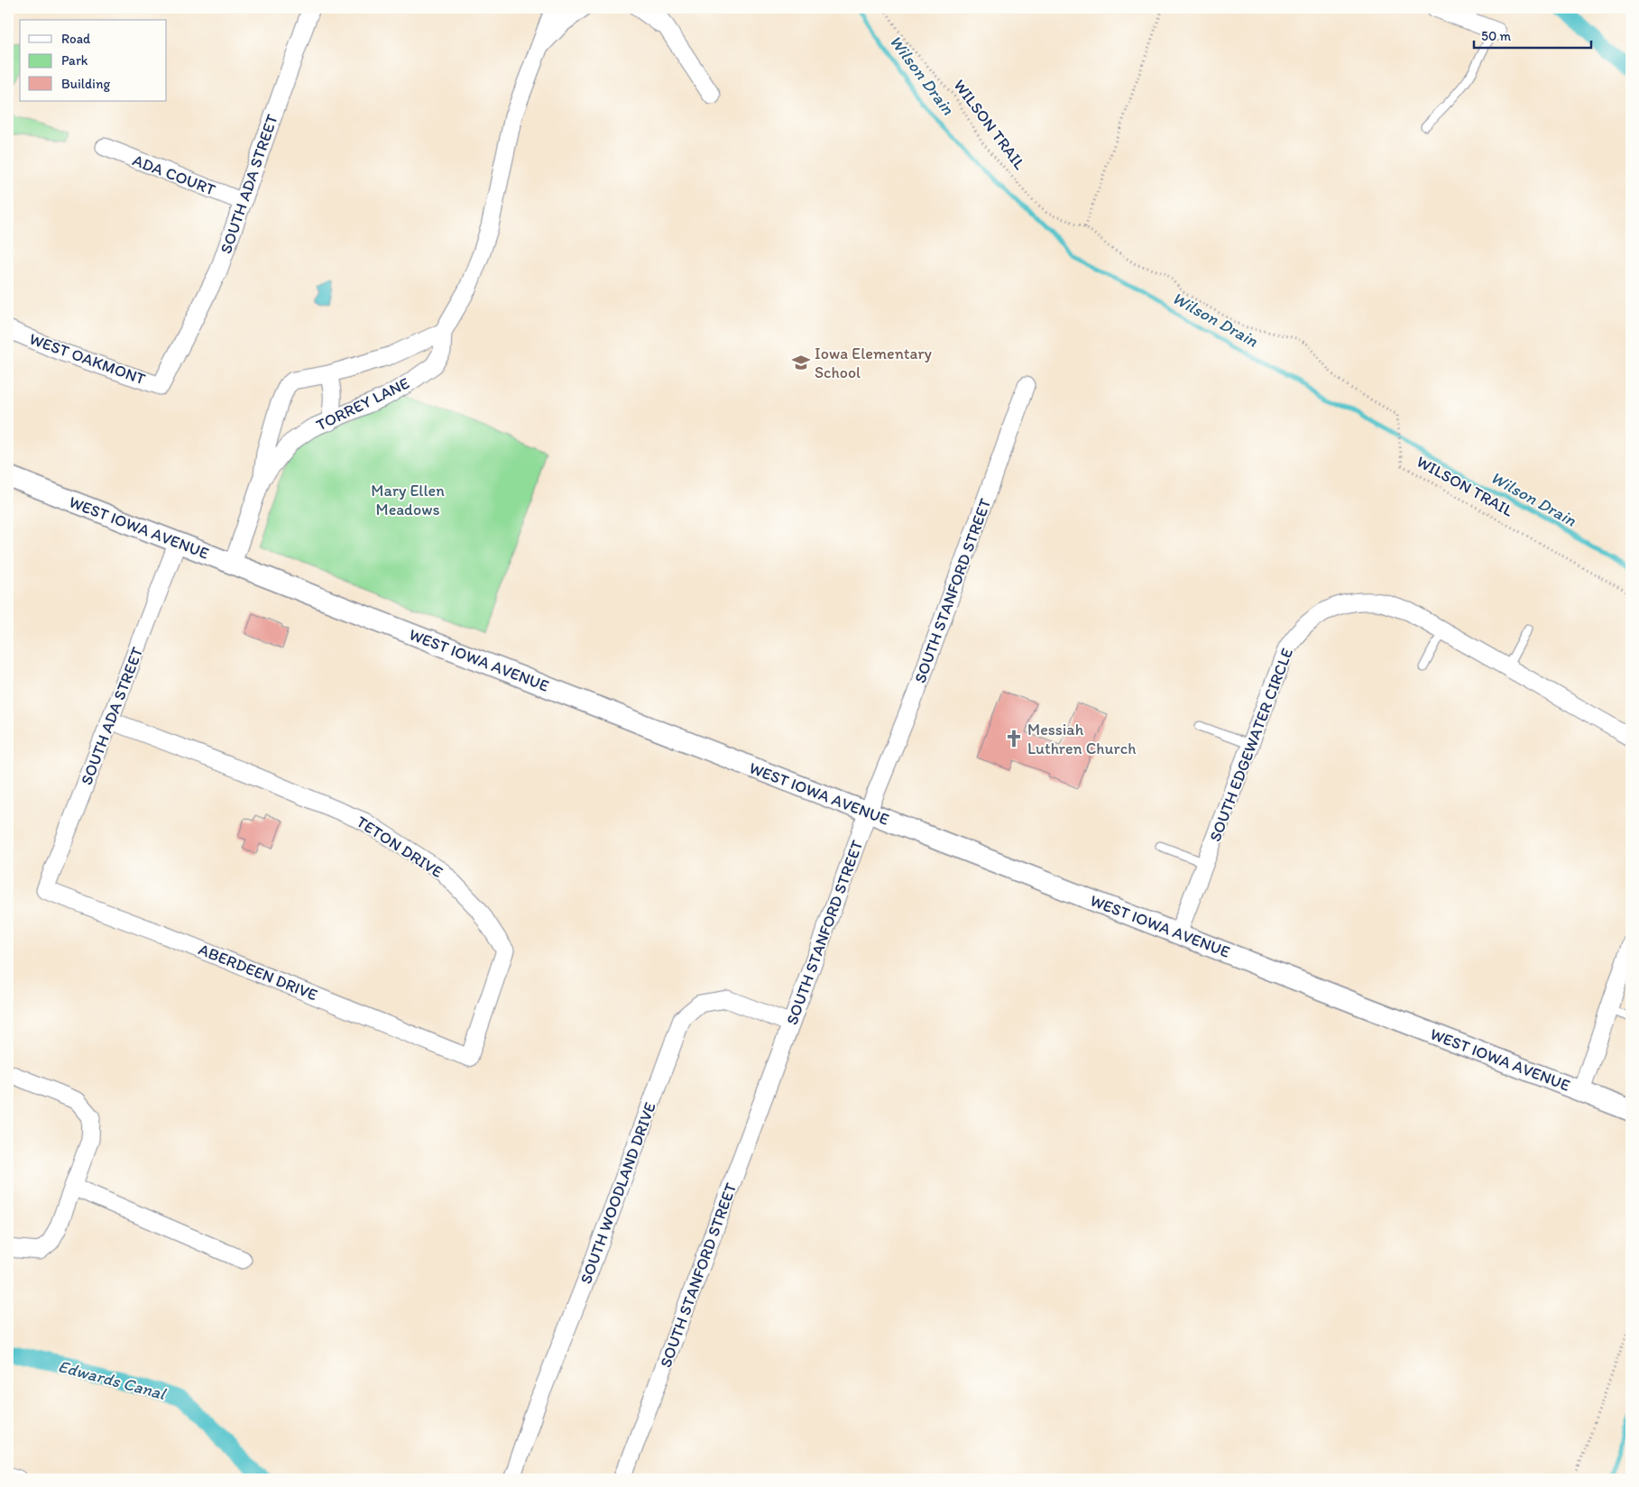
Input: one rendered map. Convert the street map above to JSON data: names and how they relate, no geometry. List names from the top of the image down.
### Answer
{
  "streets": {
    "street": [
      "ADA COURT",
      "SOUTH ADA STREET",
      "WEST OAKMONT",
      "TORREY LANE",
      "WEST IOWA AVENUE",
      "SOUTH STANFORD STREET",
      "SOUTH EDGEWATER CIRCLE",
      "TETON DRIVE",
      "ABERDEEN DRIVE",
      "SOUTH WOODLAND DRIVE"
    ],
    "path": ["WILSON TRAIL"]
  },
  "crossings": [
    ["ADA COURT", "SOUTH ADA STREET"],
    ["SOUTH ADA STREET", "WEST OAKMONT"],
    ["SOUTH ADA STREET", "WEST IOWA AVENUE"],
    ["SOUTH ADA STREET", "TETON DRIVE"],
    ["SOUTH ADA STREET", "ABERDEEN DRIVE"],
    ["TORREY LANE", "WEST IOWA AVENUE"],
    ["WEST IOWA AVENUE", "SOUTH STANFORD STREET"],
    ["WEST IOWA AVENUE", "SOUTH EDGEWATER CIRCLE"],
    ["SOUTH STANFORD STREET", "SOUTH WOODLAND DRIVE"],
    ["TETON DRIVE", "ABERDEEN DRIVE"]
  ],
  "water": ["Wilson Drain", "Edwards Canal"],
  "parks": ["Mary Ellen Meadows"],
  "places": {
    "school or university": ["Iowa Elementary School"],
    "church": ["Messiah Luthren Church"]
  },
  "legend": ["Road", "Park", "Building"],
  "scale_bar": "50 m"
}
